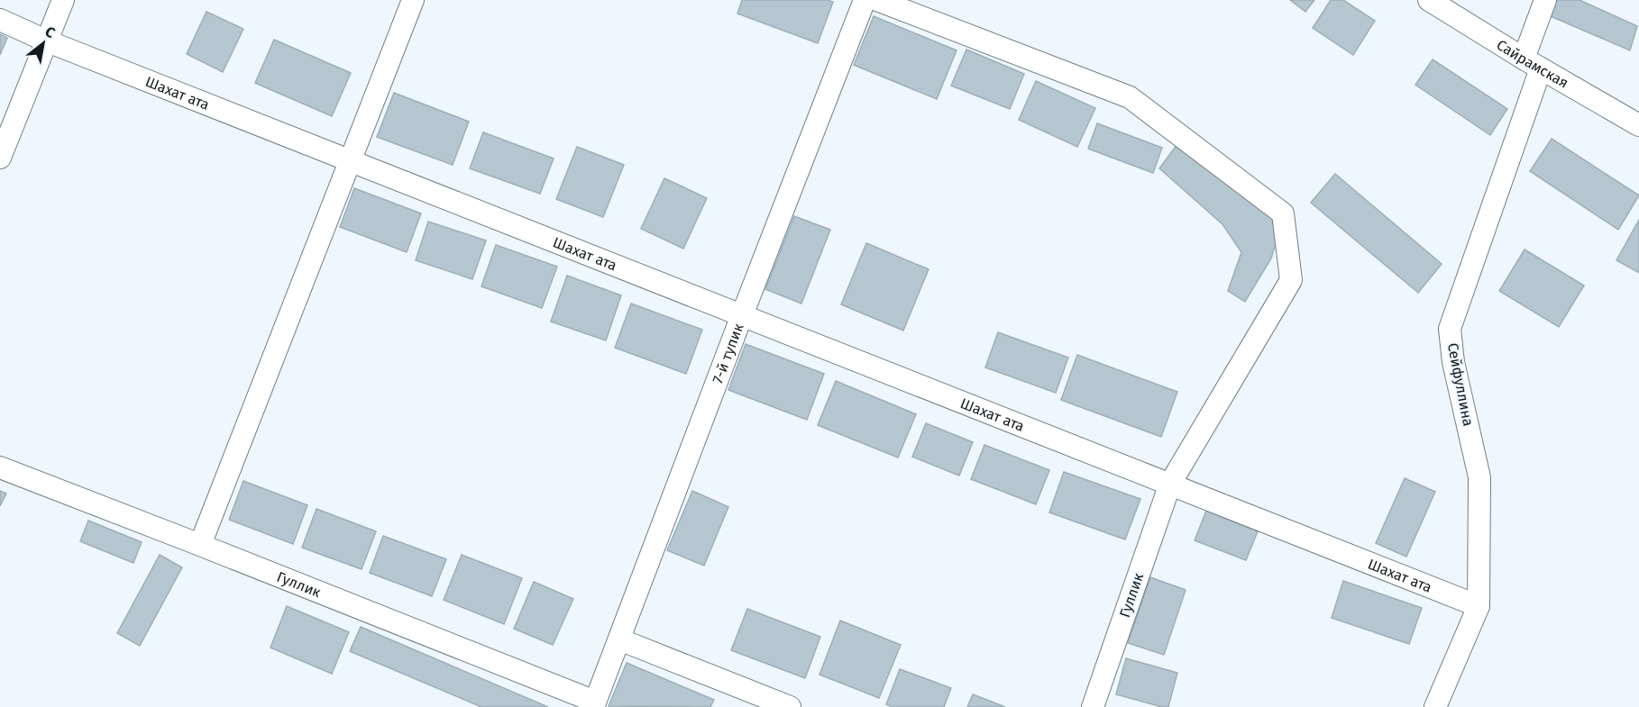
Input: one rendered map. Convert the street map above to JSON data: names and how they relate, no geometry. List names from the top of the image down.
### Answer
{
  "streets": {
    "street": [
      "Сайрамская",
      "Шахат ата",
      "7-й тупик",
      "Сейфуллина",
      "Гуллик"
    ]
  },
  "crossings": [
    ["Сайрамская", "Сейфуллина"],
    ["Шахат ата", "7-й тупик"],
    ["Шахат ата", "Сейфуллина"],
    ["Шахат ата", "Гуллик"],
    ["7-й тупик", "Гуллик"]
  ],
  "north": "top right"
}
